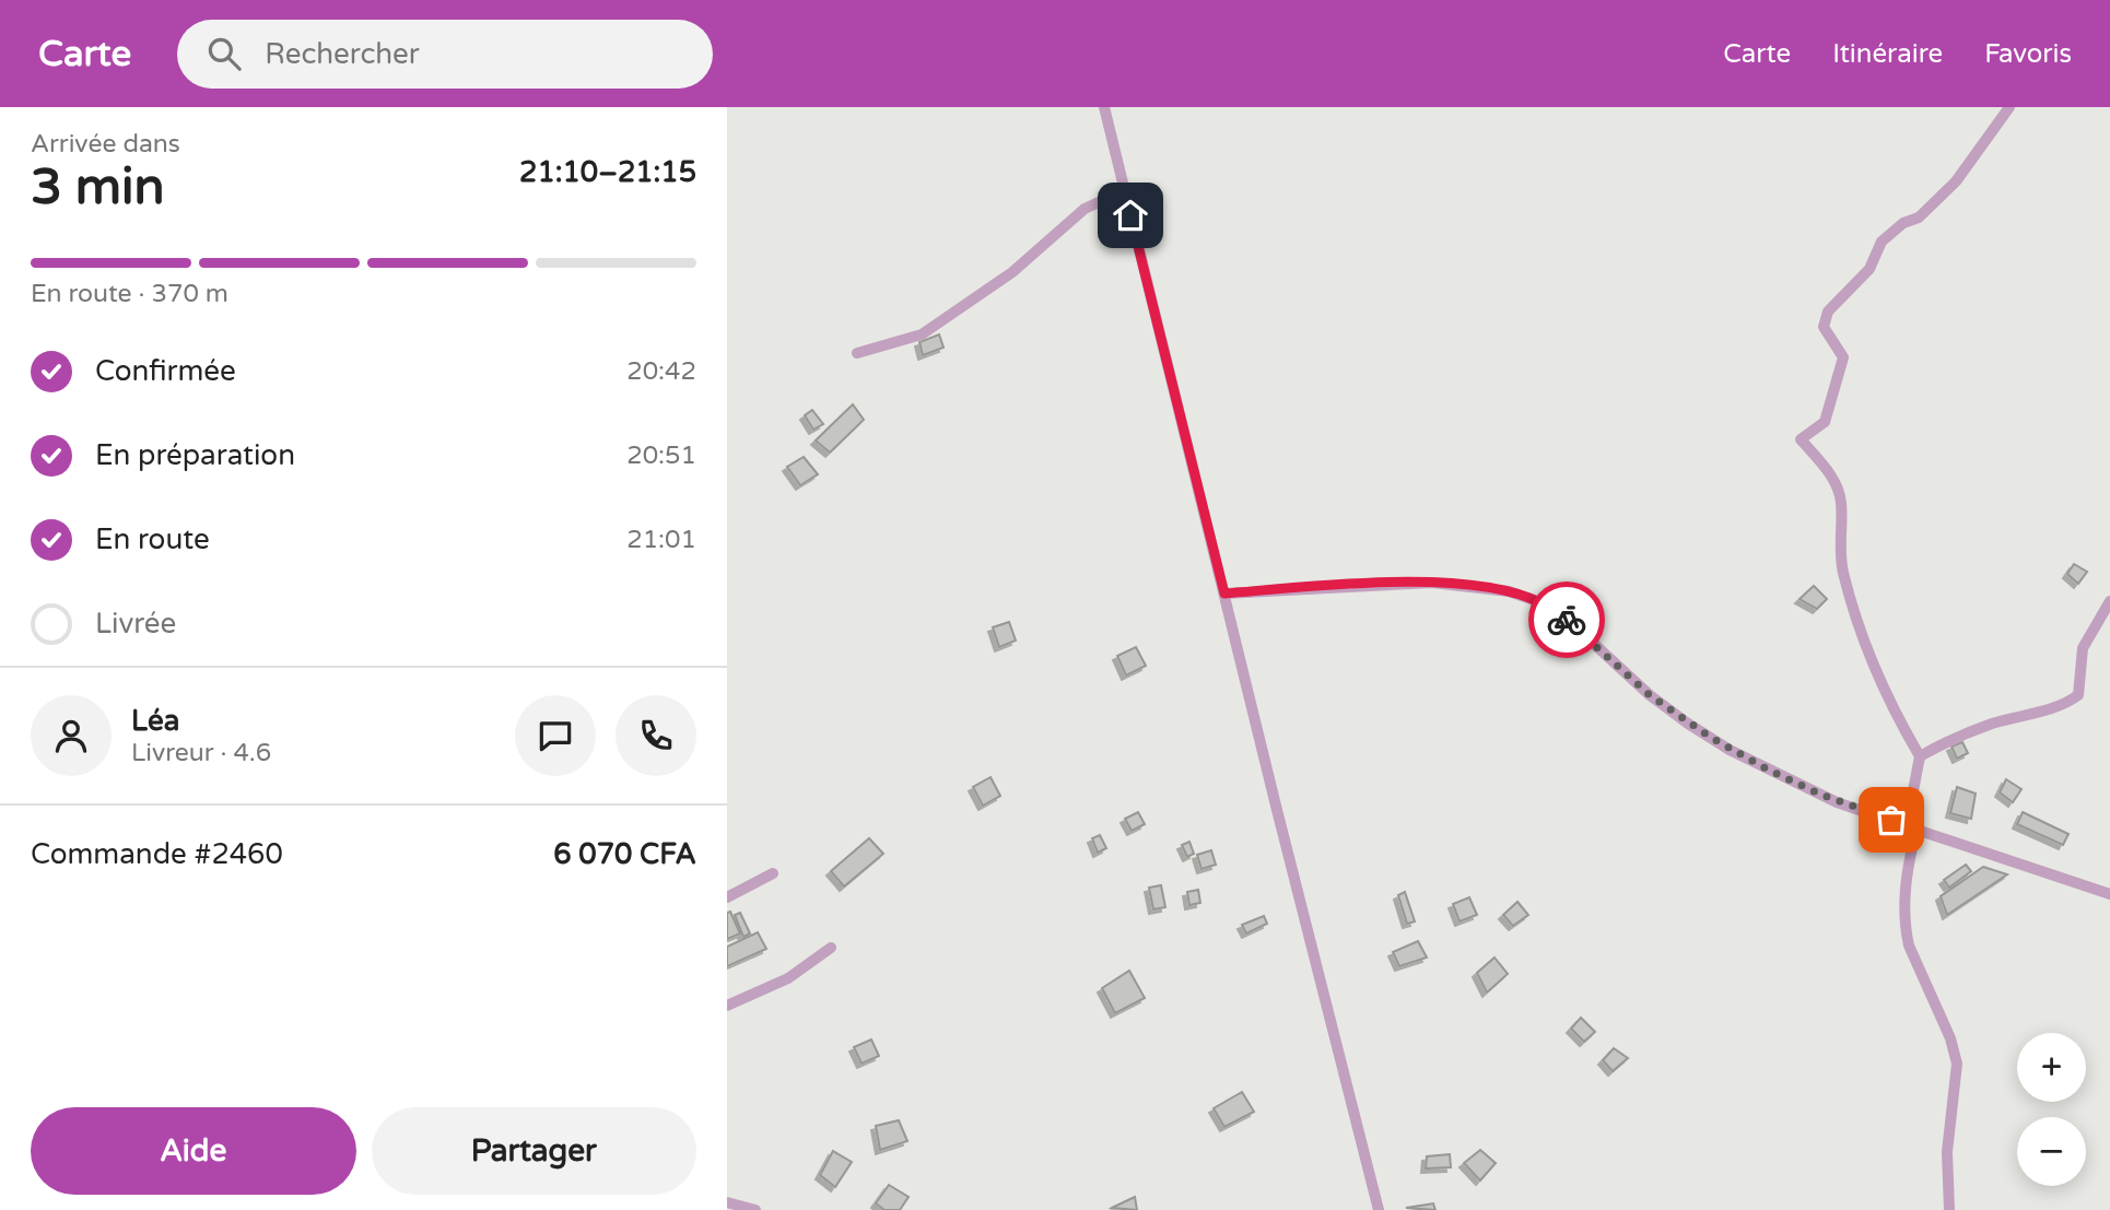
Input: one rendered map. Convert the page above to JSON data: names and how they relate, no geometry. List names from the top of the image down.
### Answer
{
  "page": {
    "header": "Carte",
    "search": "Rechercher",
    "nav": ["Carte", "Itinéraire", "Favoris"],
    "heading": ["3 min", "Arrivée dans", "21:10–21:15"],
    "panel": [
      "Léa",
      "Livreur · 4.6",
      "Commande #2460",
      "6 070 CFA"
    ],
    "bar": "En route · 370 m",
    "list": [
      ["Confirmée", "20:42"],
      ["En préparation", "20:51"],
      ["En route", "21:01"],
      "Livrée"
    ],
    "map_buttons": ["+", "−"],
    "buttons": ["Aide", "Partager"]
  }
}
